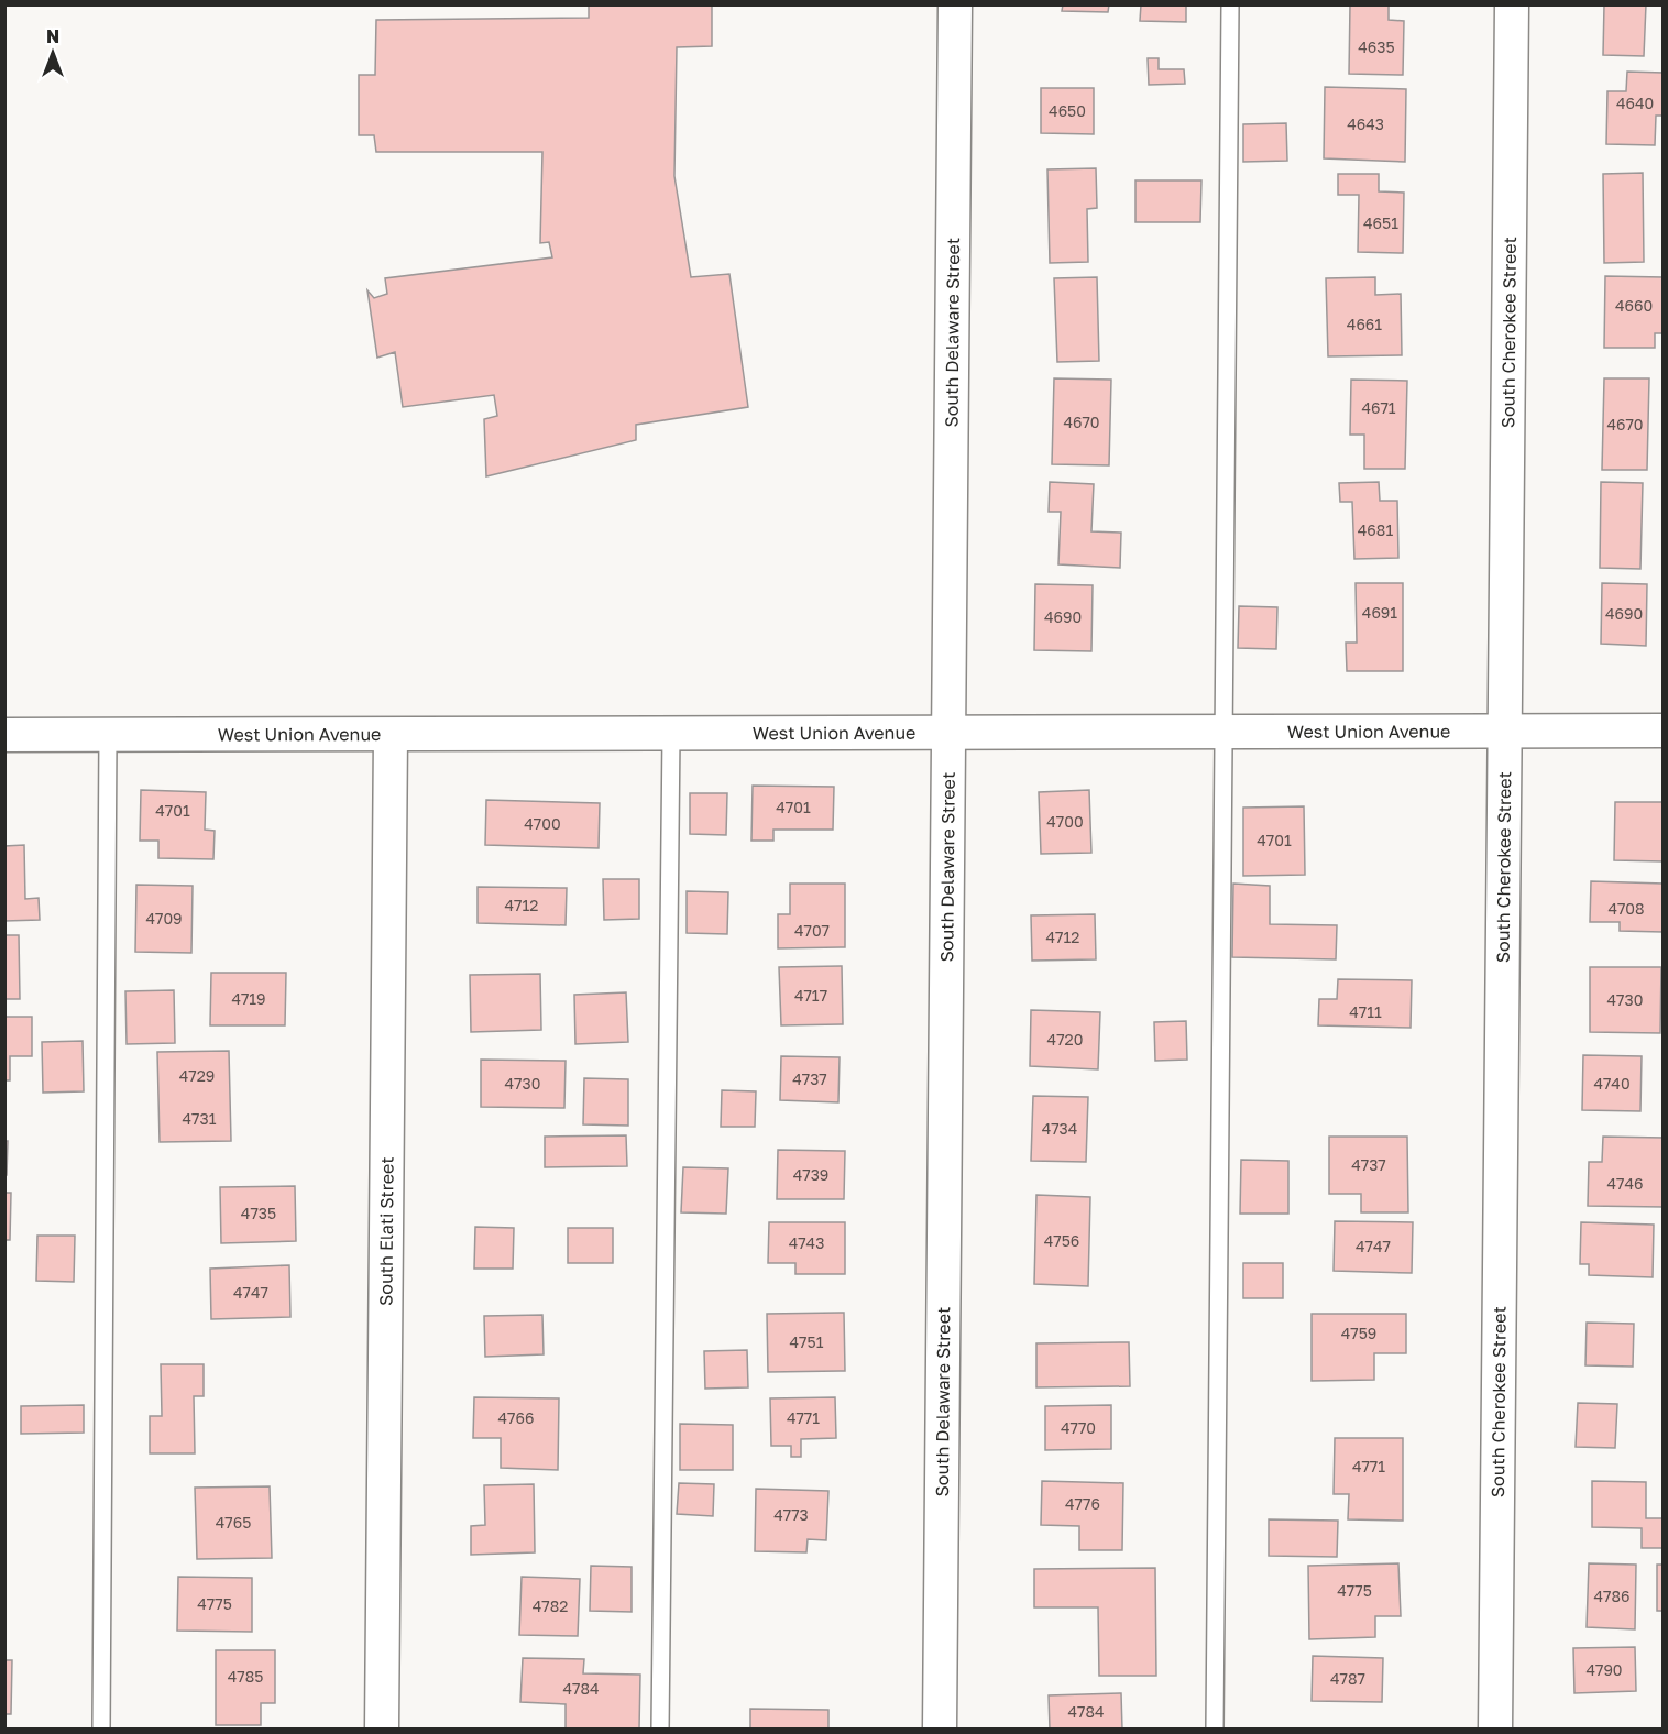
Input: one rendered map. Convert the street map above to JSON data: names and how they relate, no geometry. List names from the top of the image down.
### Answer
{
  "streets": {
    "street": [
      "South Delaware Street",
      "South Cherokee Street",
      "West Union Avenue",
      "South Elati Street"
    ]
  },
  "crossings": [
    ["South Delaware Street", "West Union Avenue"],
    ["South Cherokee Street", "West Union Avenue"],
    ["West Union Avenue", "South Elati Street"]
  ],
  "house_numbers": [
    "4635",
    "4640",
    "4650",
    "4643",
    "4651",
    "4660",
    "4661",
    "4671",
    "4670",
    "4670",
    "4681",
    "4691",
    "4690",
    "4690",
    "4701",
    "4701",
    "4700",
    "4700",
    "4701",
    "4712",
    "4708",
    "4709",
    "4707",
    "4712",
    "4717",
    "4719",
    "4730",
    "4711",
    "4720",
    "4729",
    "4737",
    "4730",
    "4740",
    "4731",
    "4734",
    "4737",
    "4739",
    "4746",
    "4735",
    "4756",
    "4743",
    "4747",
    "4747",
    "4759",
    "4751",
    "4766",
    "4771",
    "4770",
    "4771",
    "4776",
    "4773",
    "4765",
    "4775",
    "4786",
    "4775",
    "4782",
    "4790",
    "4785",
    "4787",
    "4784",
    "4784"
  ],
  "north": "top"
}
